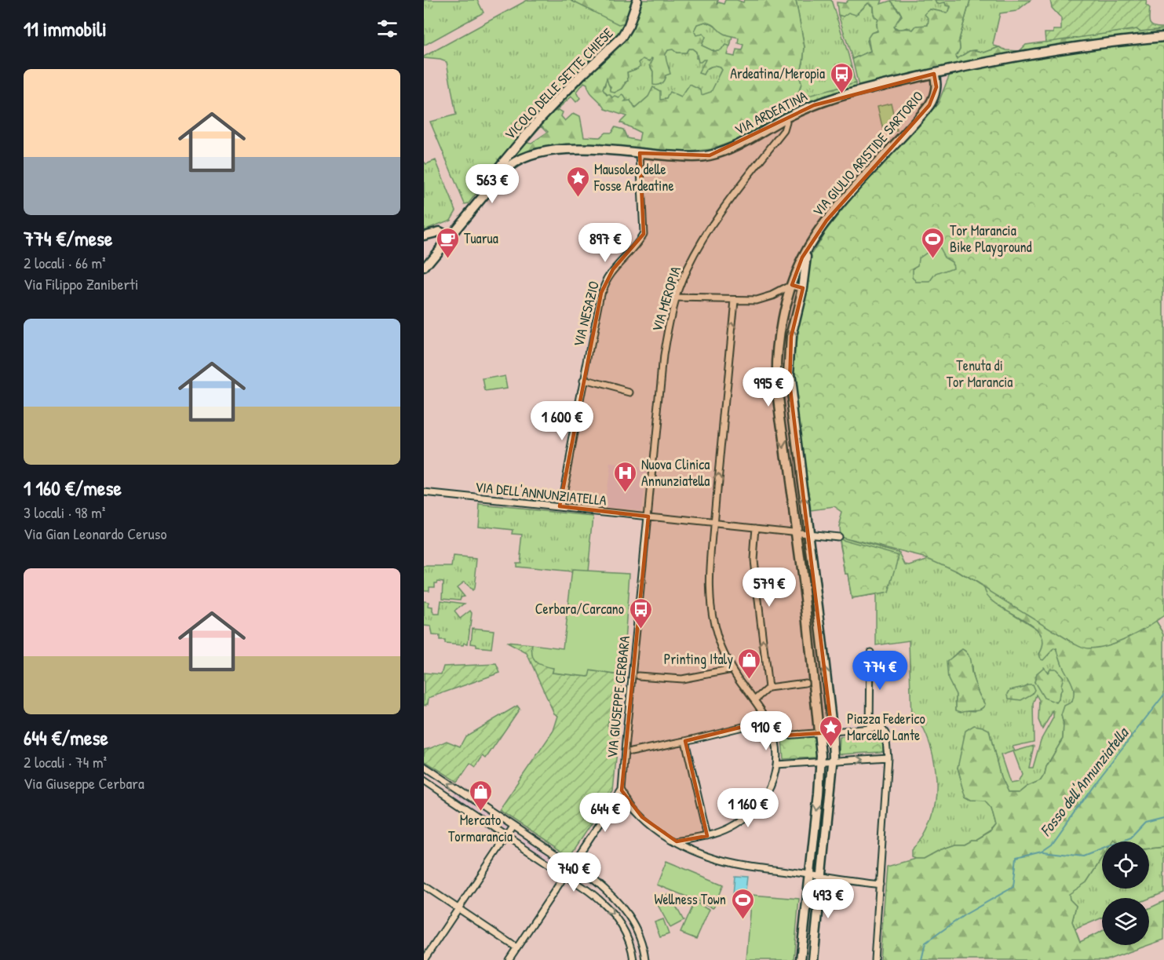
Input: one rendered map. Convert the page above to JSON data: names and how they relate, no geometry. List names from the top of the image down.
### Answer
{
  "streets": {
    "street": [
      "VICOLO DELLE SETTE CHIESE",
      "VIA ARDEATINA",
      "VIA GIULIO ARISTIDE SARTORIO",
      "VIA MEROPIA",
      "VIA NESAZIO",
      "VIA DELL'ANNUNZIATELLA",
      "VIA GIUSEPPE CERBARA"
    ]
  },
  "crossings": [
    ["VICOLO DELLE SETTE CHIESE", "VIA ARDEATINA"],
    ["VIA ARDEATINA", "VIA GIULIO ARISTIDE SARTORIO"],
    ["VIA ARDEATINA", "VIA MEROPIA"],
    ["VIA ARDEATINA", "VIA NESAZIO"],
    ["VIA GIULIO ARISTIDE SARTORIO", "VIA DELL'ANNUNZIATELLA"],
    ["VIA MEROPIA", "VIA DELL'ANNUNZIATELLA"],
    ["VIA MEROPIA", "VIA GIUSEPPE CERBARA"],
    ["VIA NESAZIO", "VIA DELL'ANNUNZIATELLA"],
    ["VIA DELL'ANNUNZIATELLA", "VIA GIUSEPPE CERBARA"]
  ],
  "one_way": ["VIA GIUSEPPE CERBARA"],
  "water": ["Fosso dell'Annunziatella"],
  "parks": ["Tenuta di Tor Marancia"],
  "places": {
    "bus stop": ["Ardeatina/Meropia", "Cerbara/Carcano"],
    "place": ["Mausoleo delle Fosse Ardeatine", "Piazza Federico Marcello Lante"],
    "cafe": ["Tuarua"],
    "sports": ["Tor Marancia Bike Playground", "Wellness Town"],
    "hospital": ["Nuova Clinica Annunziatella"],
    "shop": ["Printing Italy", "Mercato Tormarancia"]
  },
  "page": {
    "heading": "11 immobili",
    "list": [
      {
        "name": "774 €/mese",
        "note": "2 locali · 66 m² · Via Filippo Zaniberti"
      },
      {
        "name": "1 160 €/mese",
        "note": "3 locali · 98 m² · Via Gian Leonardo Ceruso"
      },
      {
        "name": "644 €/mese",
        "note": "2 locali · 74 m² · Via Giuseppe Cerbara"
      }
    ],
    "price": [
      "563 €",
      "897 €",
      "995 €",
      "1 600 €",
      "579 €",
      "774 €",
      "910 €",
      "1 160 €",
      "644 €",
      "740 €",
      "493 €"
    ]
  }
}
